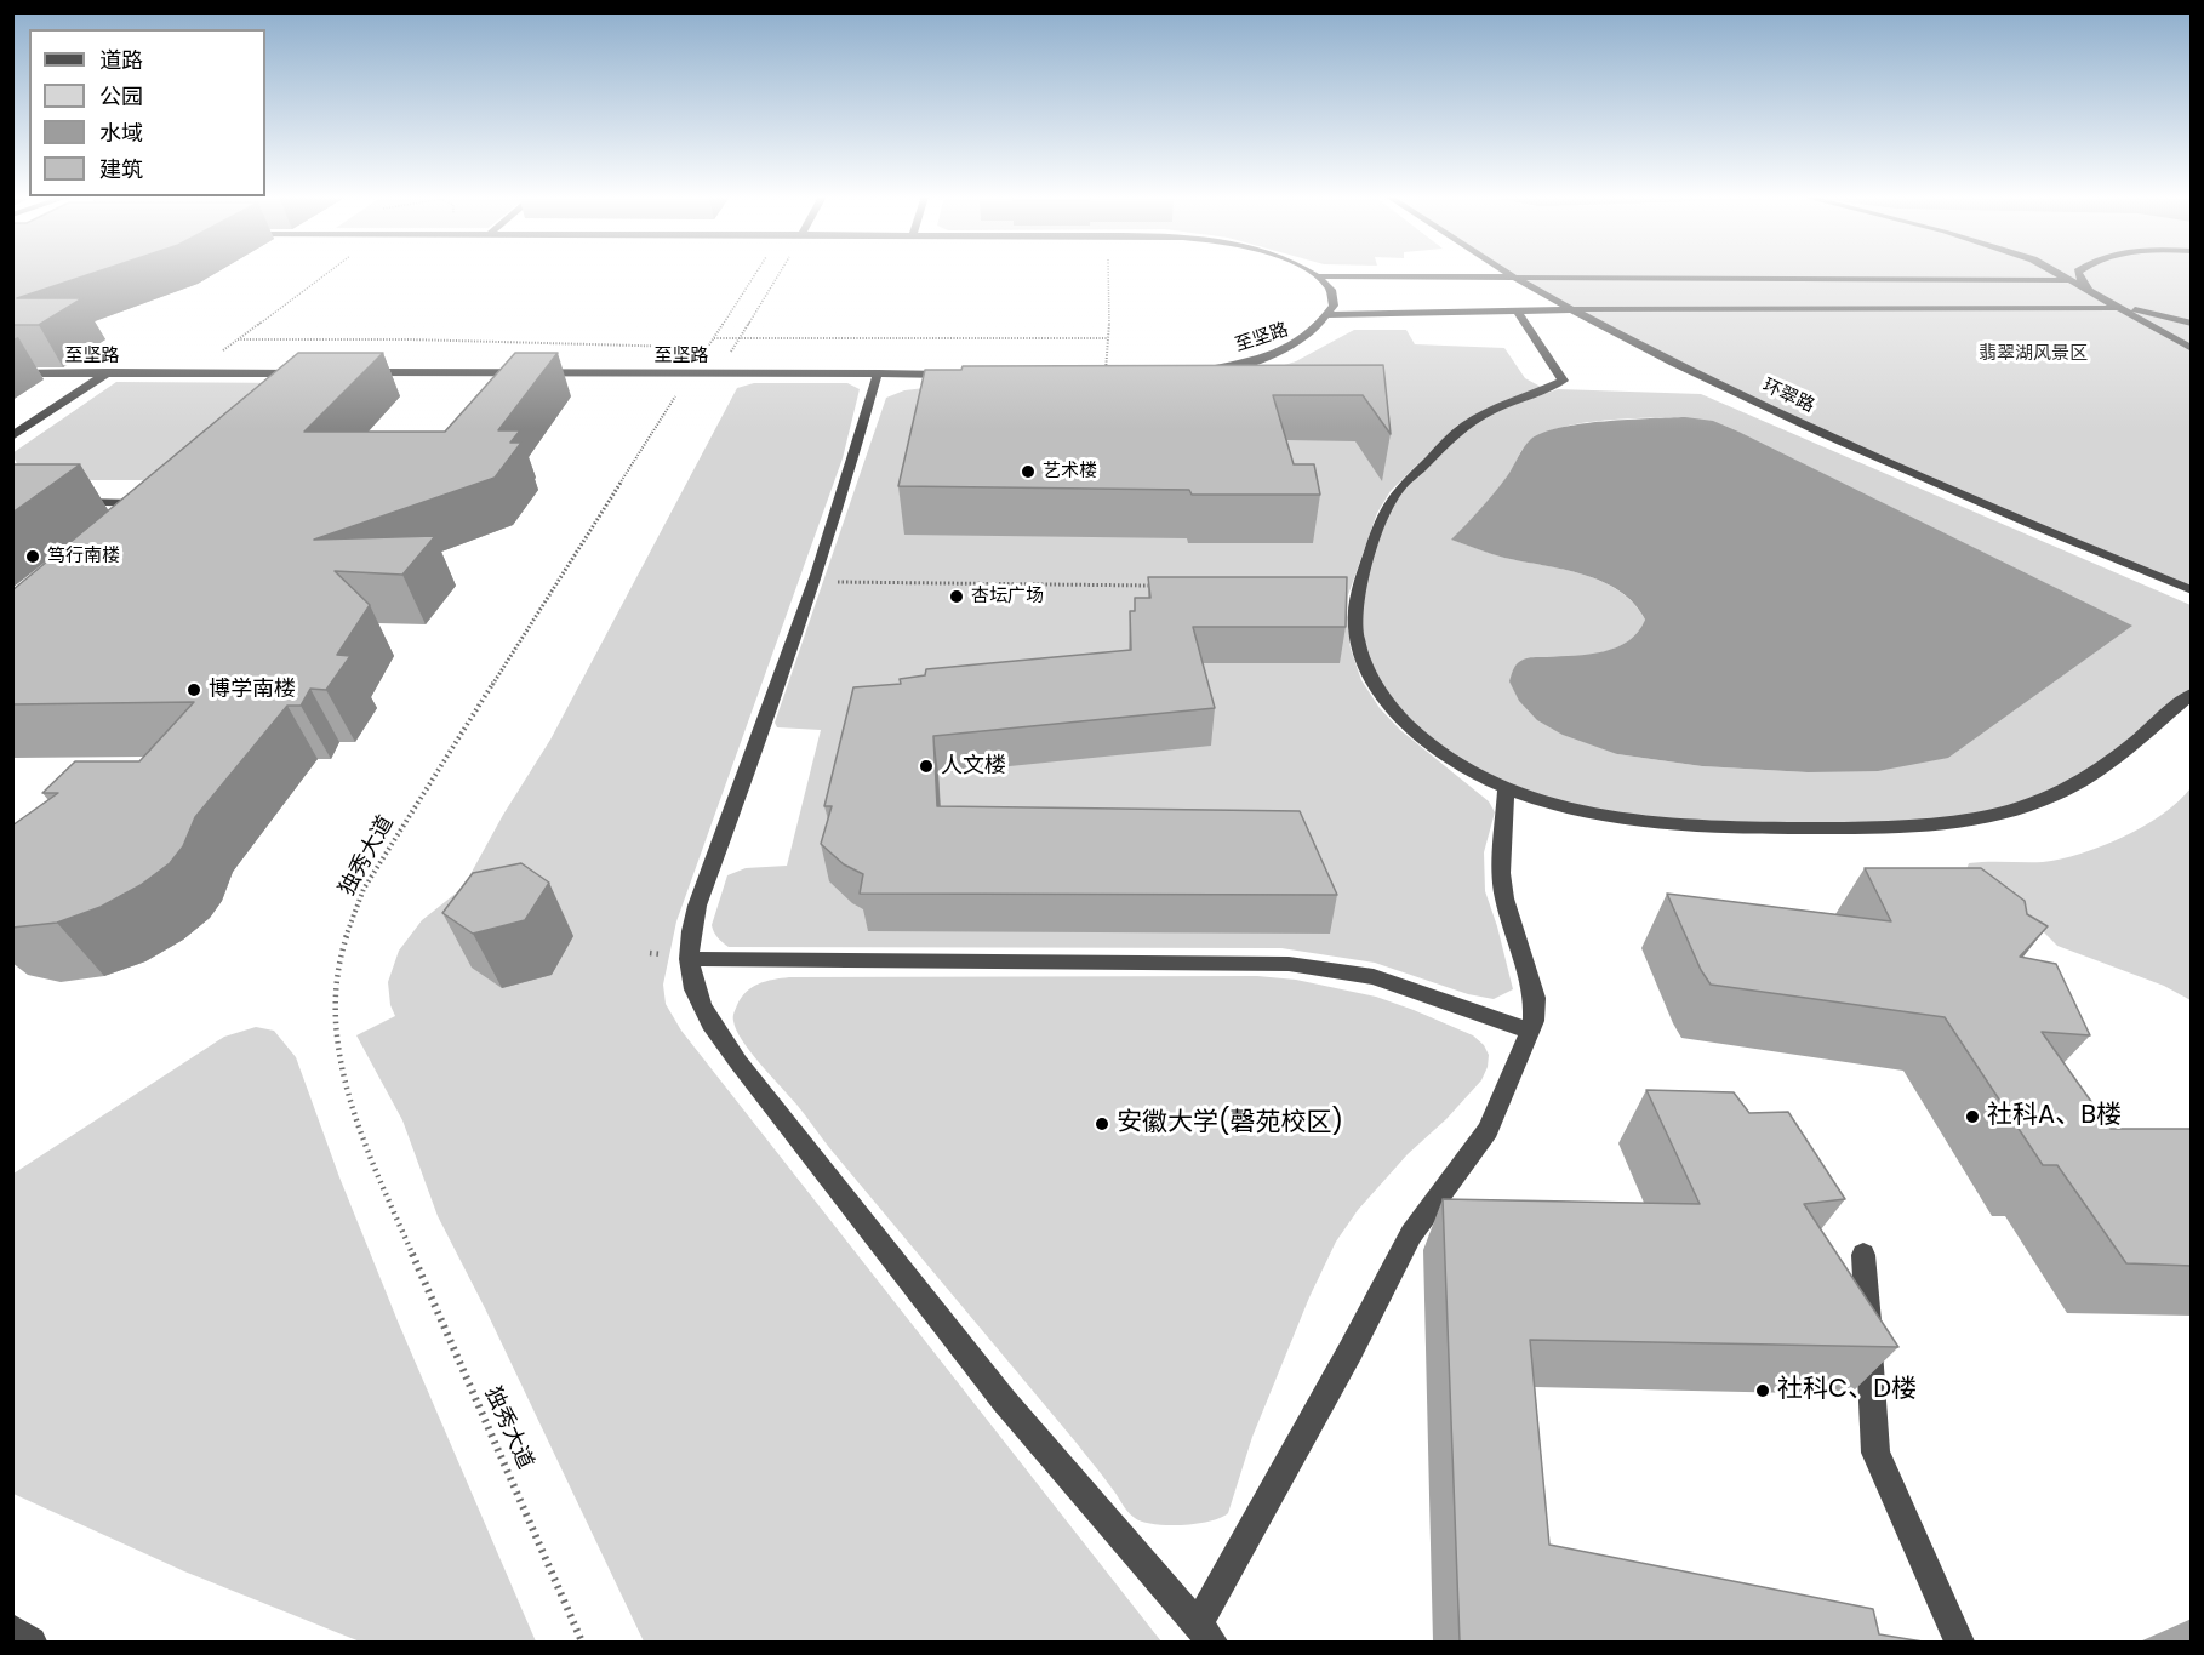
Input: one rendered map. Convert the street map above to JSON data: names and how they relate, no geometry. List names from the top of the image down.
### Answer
{
  "streets": {
    "street": ["至坚路", "环翠路"],
    "path": ["独秀大道"]
  },
  "crossings": [
    ["至坚路", "独秀大道"]
  ],
  "parks": ["翡翠湖风景区"],
  "places": [
    "艺术楼",
    "笃行南楼",
    "杏坛广场",
    "博学南楼",
    "人文楼",
    "社科A、B楼",
    "安徽大学(磬苑校区)",
    "社科C、D楼"
  ],
  "legend": [
    "道路",
    "公园",
    "水域",
    "建筑"
  ]
}
